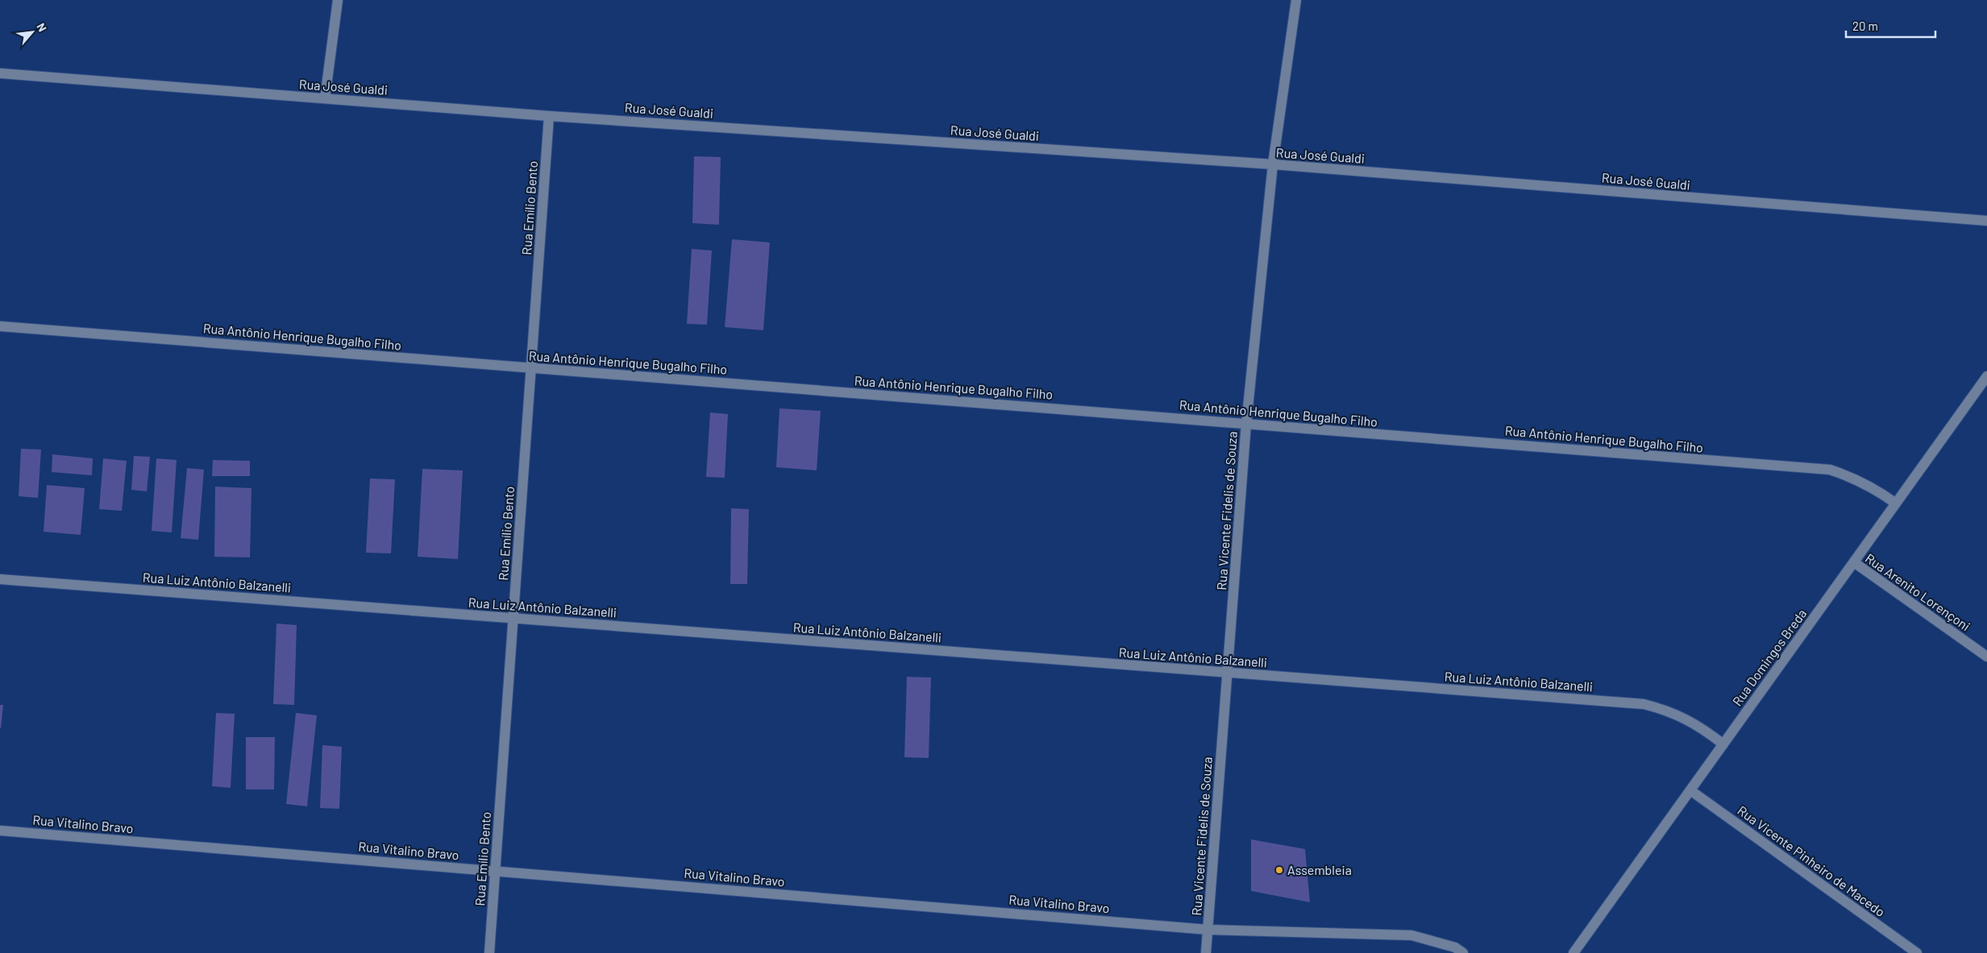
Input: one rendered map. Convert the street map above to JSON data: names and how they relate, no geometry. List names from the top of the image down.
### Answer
{
  "streets": {
    "street": [
      "Rua José Gualdi",
      "Rua Emílio Bento",
      "Rua Antônio Henrique Bugalho Filho",
      "Rua Vicente Fidelis de Souza",
      "Rua Luiz Antônio Balzanelli",
      "Rua Arenito Lorençoni",
      "Rua Domingos Breda",
      "Rua Vitalino Bravo",
      "Rua Vicente Pinheiro de Macedo"
    ]
  },
  "crossings": [
    ["Rua José Gualdi", "Rua Emílio Bento"],
    ["Rua José Gualdi", "Rua Vicente Fidelis de Souza"],
    ["Rua Emílio Bento", "Rua Antônio Henrique Bugalho Filho"],
    ["Rua Emílio Bento", "Rua Luiz Antônio Balzanelli"],
    ["Rua Emílio Bento", "Rua Vitalino Bravo"],
    ["Rua Antônio Henrique Bugalho Filho", "Rua Vicente Fidelis de Souza"],
    ["Rua Antônio Henrique Bugalho Filho", "Rua Domingos Breda"],
    ["Rua Vicente Fidelis de Souza", "Rua Luiz Antônio Balzanelli"],
    ["Rua Vicente Fidelis de Souza", "Rua Vitalino Bravo"],
    ["Rua Luiz Antônio Balzanelli", "Rua Domingos Breda"],
    ["Rua Arenito Lorençoni", "Rua Domingos Breda"],
    ["Rua Domingos Breda", "Rua Vicente Pinheiro de Macedo"]
  ],
  "places": ["Assembleia"],
  "scale_bar": "20 m",
  "north": "top right"
}
